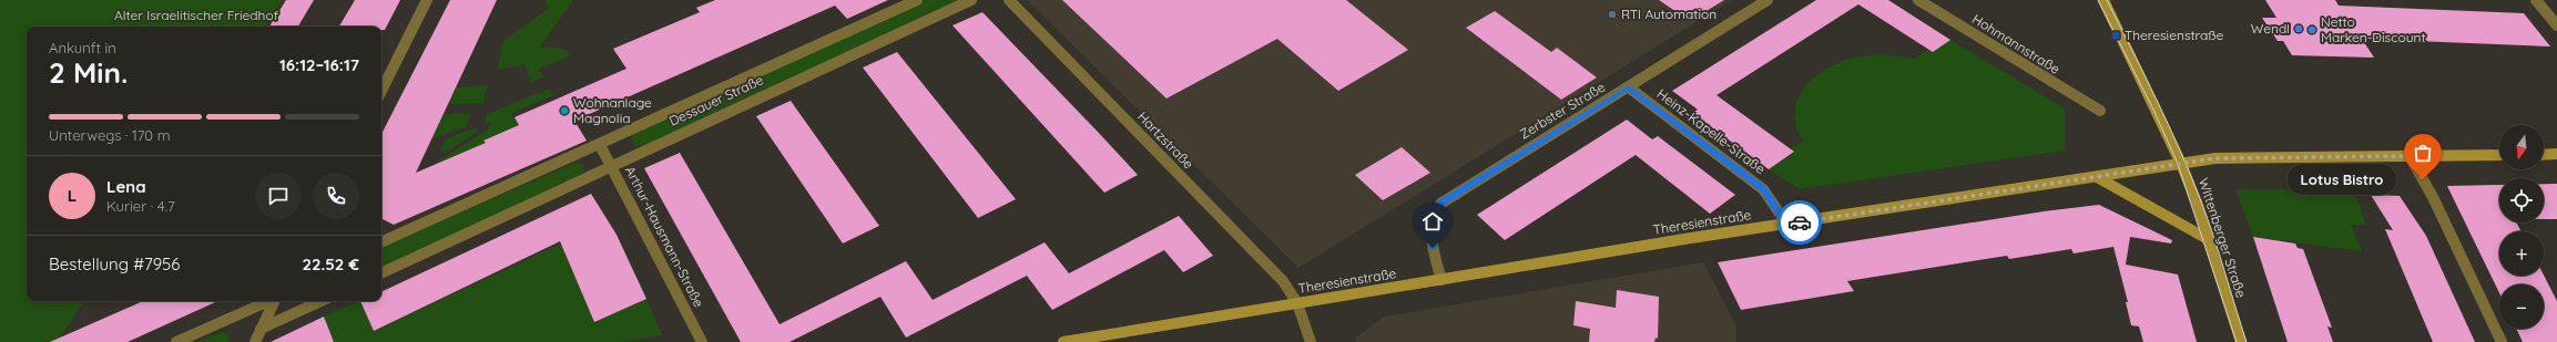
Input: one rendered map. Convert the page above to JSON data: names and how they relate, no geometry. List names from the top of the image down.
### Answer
{
  "streets": {
    "main road": ["Theresienstraße", "Wittenberger Straße"],
    "street": [
      "Hohmannstraße",
      "Dessauer Straße",
      "Zerbster Straße",
      "Heinz-Kapelle-Straße",
      "Hartzstraße",
      "Arthur-Hausmann-Straße"
    ]
  },
  "crossings": [
    ["Dessauer Straße", "Arthur-Hausmann-Straße"],
    ["Zerbster Straße", "Heinz-Kapelle-Straße"],
    ["Zerbster Straße", "Theresienstraße"],
    ["Heinz-Kapelle-Straße", "Theresienstraße"],
    ["Hartzstraße", "Theresienstraße"],
    ["Theresienstraße", "Wittenberger Straße"]
  ],
  "parks": ["Alter Israelitischer Friedhof"],
  "places": {
    "other": [
      "RTI Automation",
      "Wendl",
      "Netto Marken-Discount",
      "Wohnanlage Magnolia",
      "Lotus Bistro"
    ],
    "transit": ["Theresienstraße"]
  },
  "north": "bottom",
  "page": {
    "heading": ["2 Min.", "Ankunft in", "16:12–16:17"],
    "panel": [
      "Lena",
      "Kurier · 4.7",
      "Bestellung #7956",
      "22.52 €"
    ],
    "bar": "Unterwegs · 170 m",
    "map_buttons": ["+", "−"],
    "bubble": "Lotus Bistro",
    "round": "L"
  }
}
